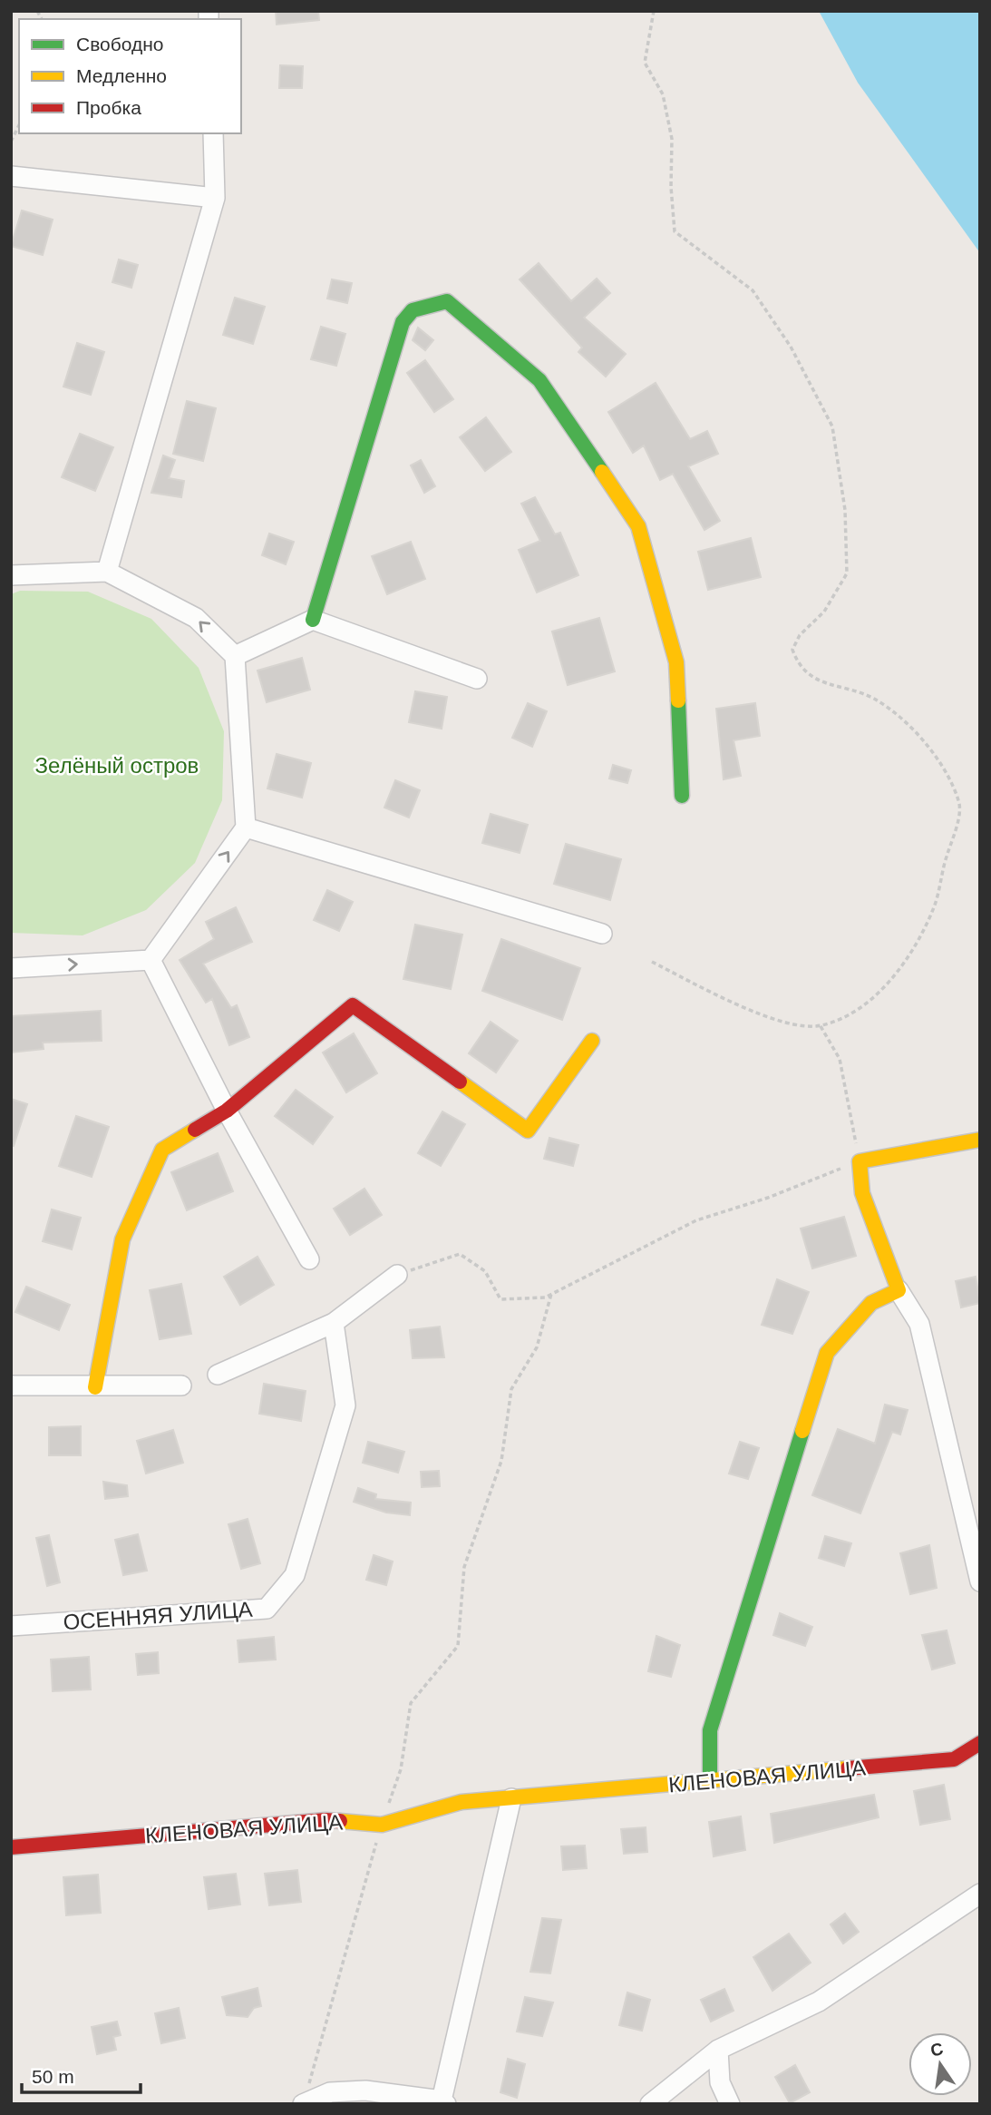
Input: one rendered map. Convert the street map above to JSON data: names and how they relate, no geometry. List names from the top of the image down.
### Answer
{
  "streets": {
    "street": ["ОСЕННЯЯ УЛИЦА", "КЛЕНОВАЯ УЛИЦА"]
  },
  "parks": ["Зелёный остров"],
  "legend": ["Свободно", "Медленно", "Пробка"],
  "scale_bar": "50 m",
  "north": "top"
}
